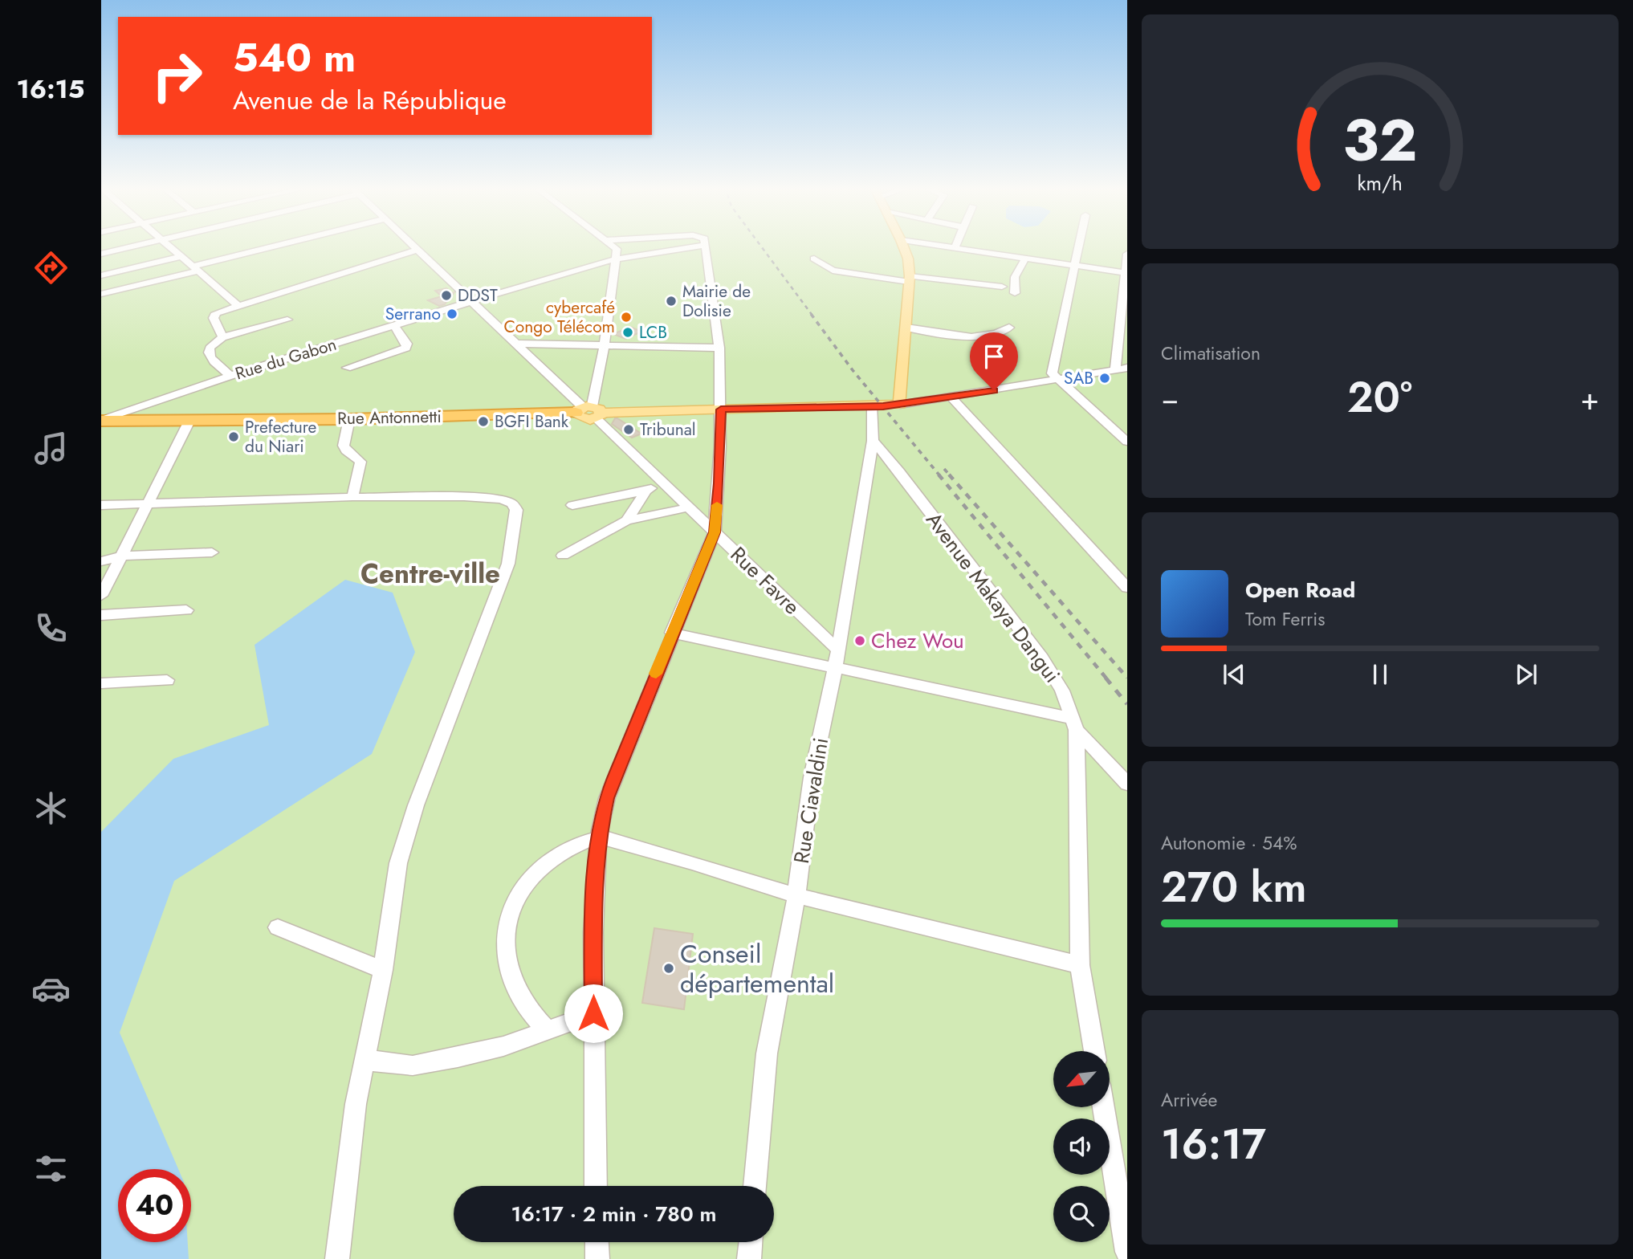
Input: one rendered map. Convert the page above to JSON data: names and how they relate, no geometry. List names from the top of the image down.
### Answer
{
  "streets": {
    "highway": ["Rue Antonnetti"],
    "street": [
      "Rue du Gabon",
      "Rue Favre",
      "Avenue Makaya Dangui",
      "Rue Ciavaldini"
    ]
  },
  "crossings": [
    ["Rue du Gabon", "Rue Antonnetti"],
    ["Rue du Gabon", "Rue Favre"],
    ["Rue Antonnetti", "Rue Favre"],
    ["Rue Favre", "Rue Ciavaldini"],
    ["Avenue Makaya Dangui", "Rue Ciavaldini"]
  ],
  "districts": ["Centre-ville"],
  "places": [
    "DDST",
    "Mairie de Dolisie",
    "Serrano",
    "cybercafé Congo Télécom",
    "LCB",
    "SAB",
    "BGFI Bank",
    "Tribunal",
    "Prefecture du Niari",
    "Chez Wou",
    "Conseil départemental"
  ],
  "north": "bottom left",
  "page": {
    "tabs": "16:15",
    "turn": ["540 m", "Avenue de la République"],
    "tile": [
      "Climatisation",
      ["Autonomie · 54%", "270 km"],
      ["Arrivée", "16:17"]
    ],
    "heat": ["−", "20°", "+"],
    "song": ["Open Road", "Tom Ferris"],
    "limit": "40",
    "trip": "16:17 · 2 min · 780 m",
    "gauge": ["32", "km/h"]
  }
}
